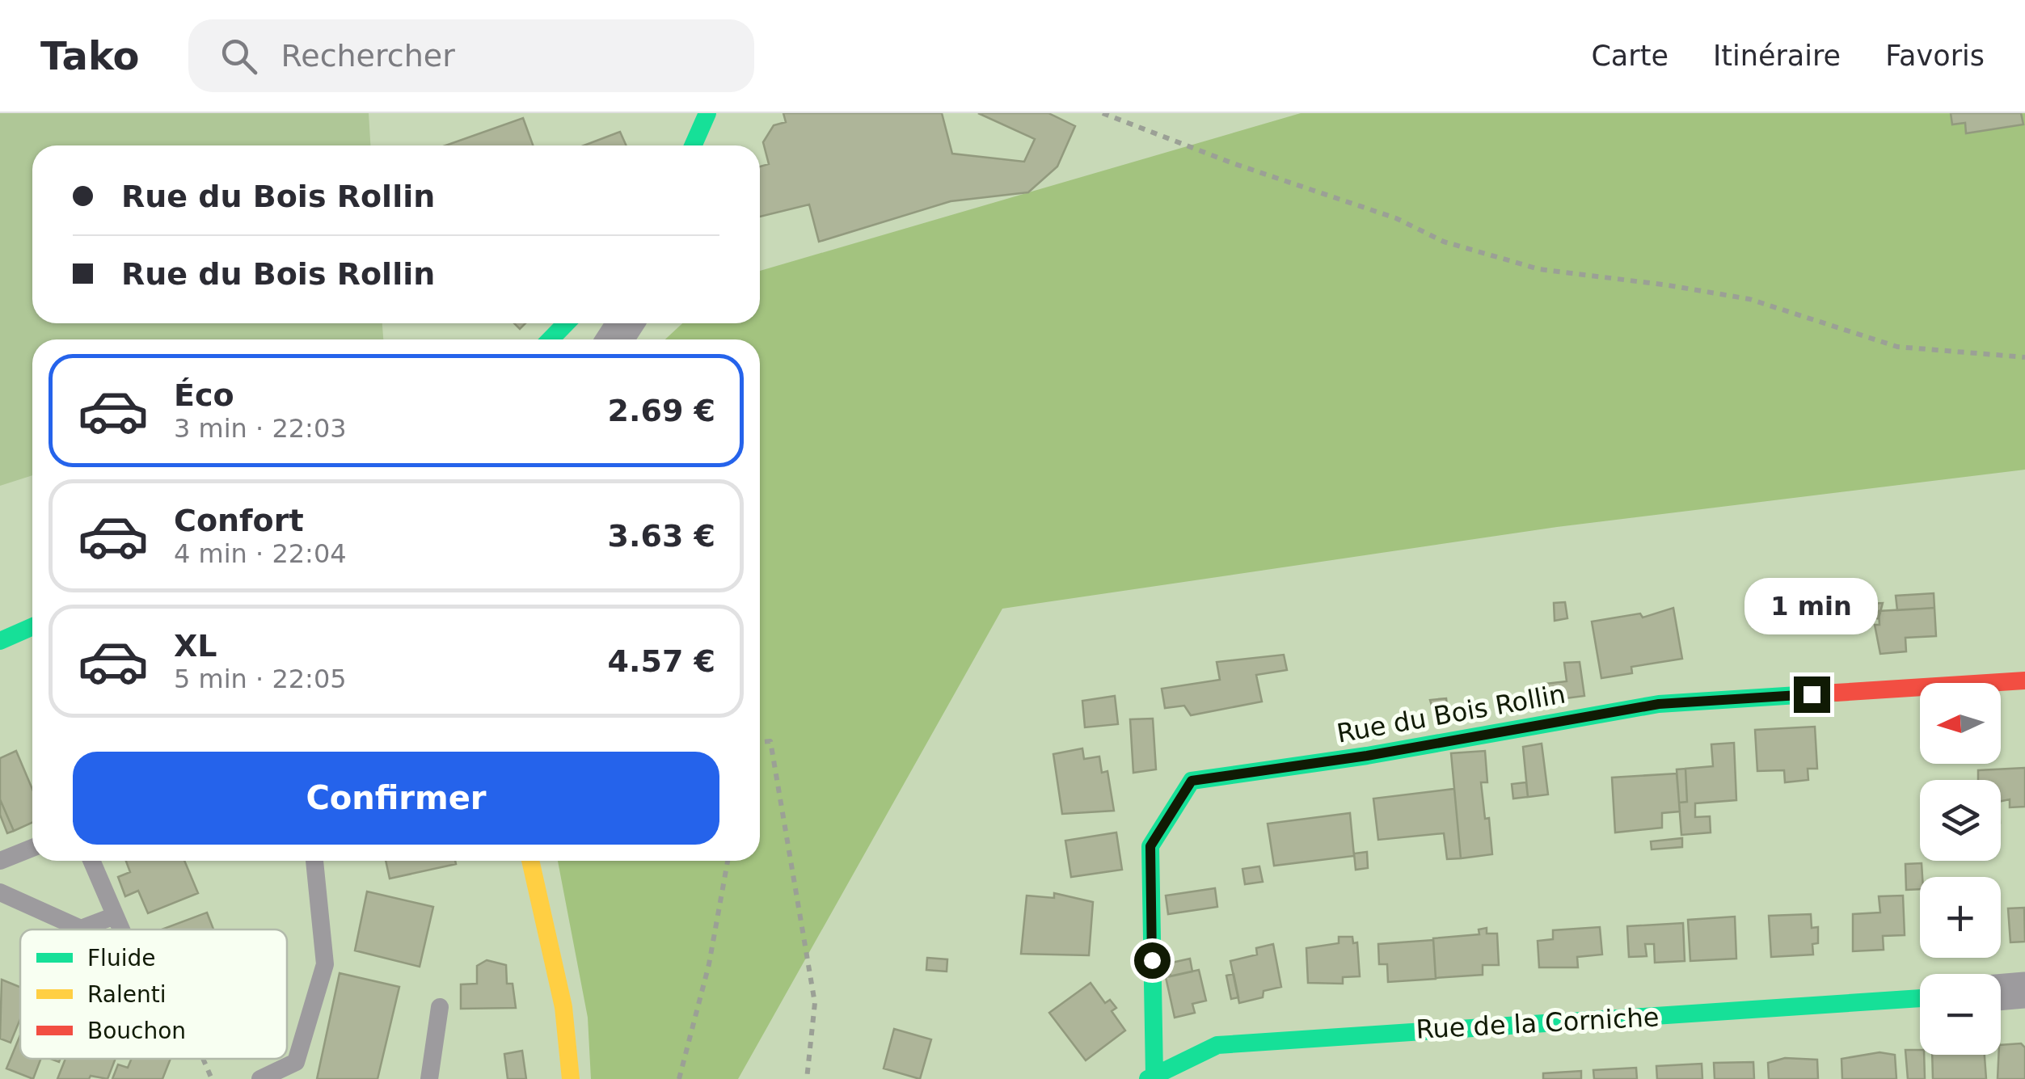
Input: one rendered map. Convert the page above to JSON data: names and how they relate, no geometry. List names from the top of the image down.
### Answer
{
  "streets": {
    "street": ["Rue du Bois Rollin", "Rue de la Corniche"]
  },
  "crossings": [
    ["Rue du Bois Rollin", "Rue de la Corniche"]
  ],
  "legend": ["Fluide", "Ralenti", "Bouchon"],
  "north": "left",
  "page": {
    "header": "Tako",
    "search": "Rechercher",
    "nav": ["Carte", "Itinéraire", "Favoris"],
    "banner": ["Rue du Bois Rollin", "Rue du Bois Rollin"],
    "list": [
      {
        "name": "Éco",
        "note": "3 min · 22:03",
        "value": "2.69 €"
      },
      {
        "name": "Confort",
        "note": "4 min · 22:04",
        "value": "3.63 €"
      },
      {
        "name": "XL",
        "note": "5 min · 22:05",
        "value": "4.57 €"
      }
    ],
    "bubble": "1 min",
    "map_buttons": ["+", "−"],
    "buttons": "Confirmer"
  }
}
